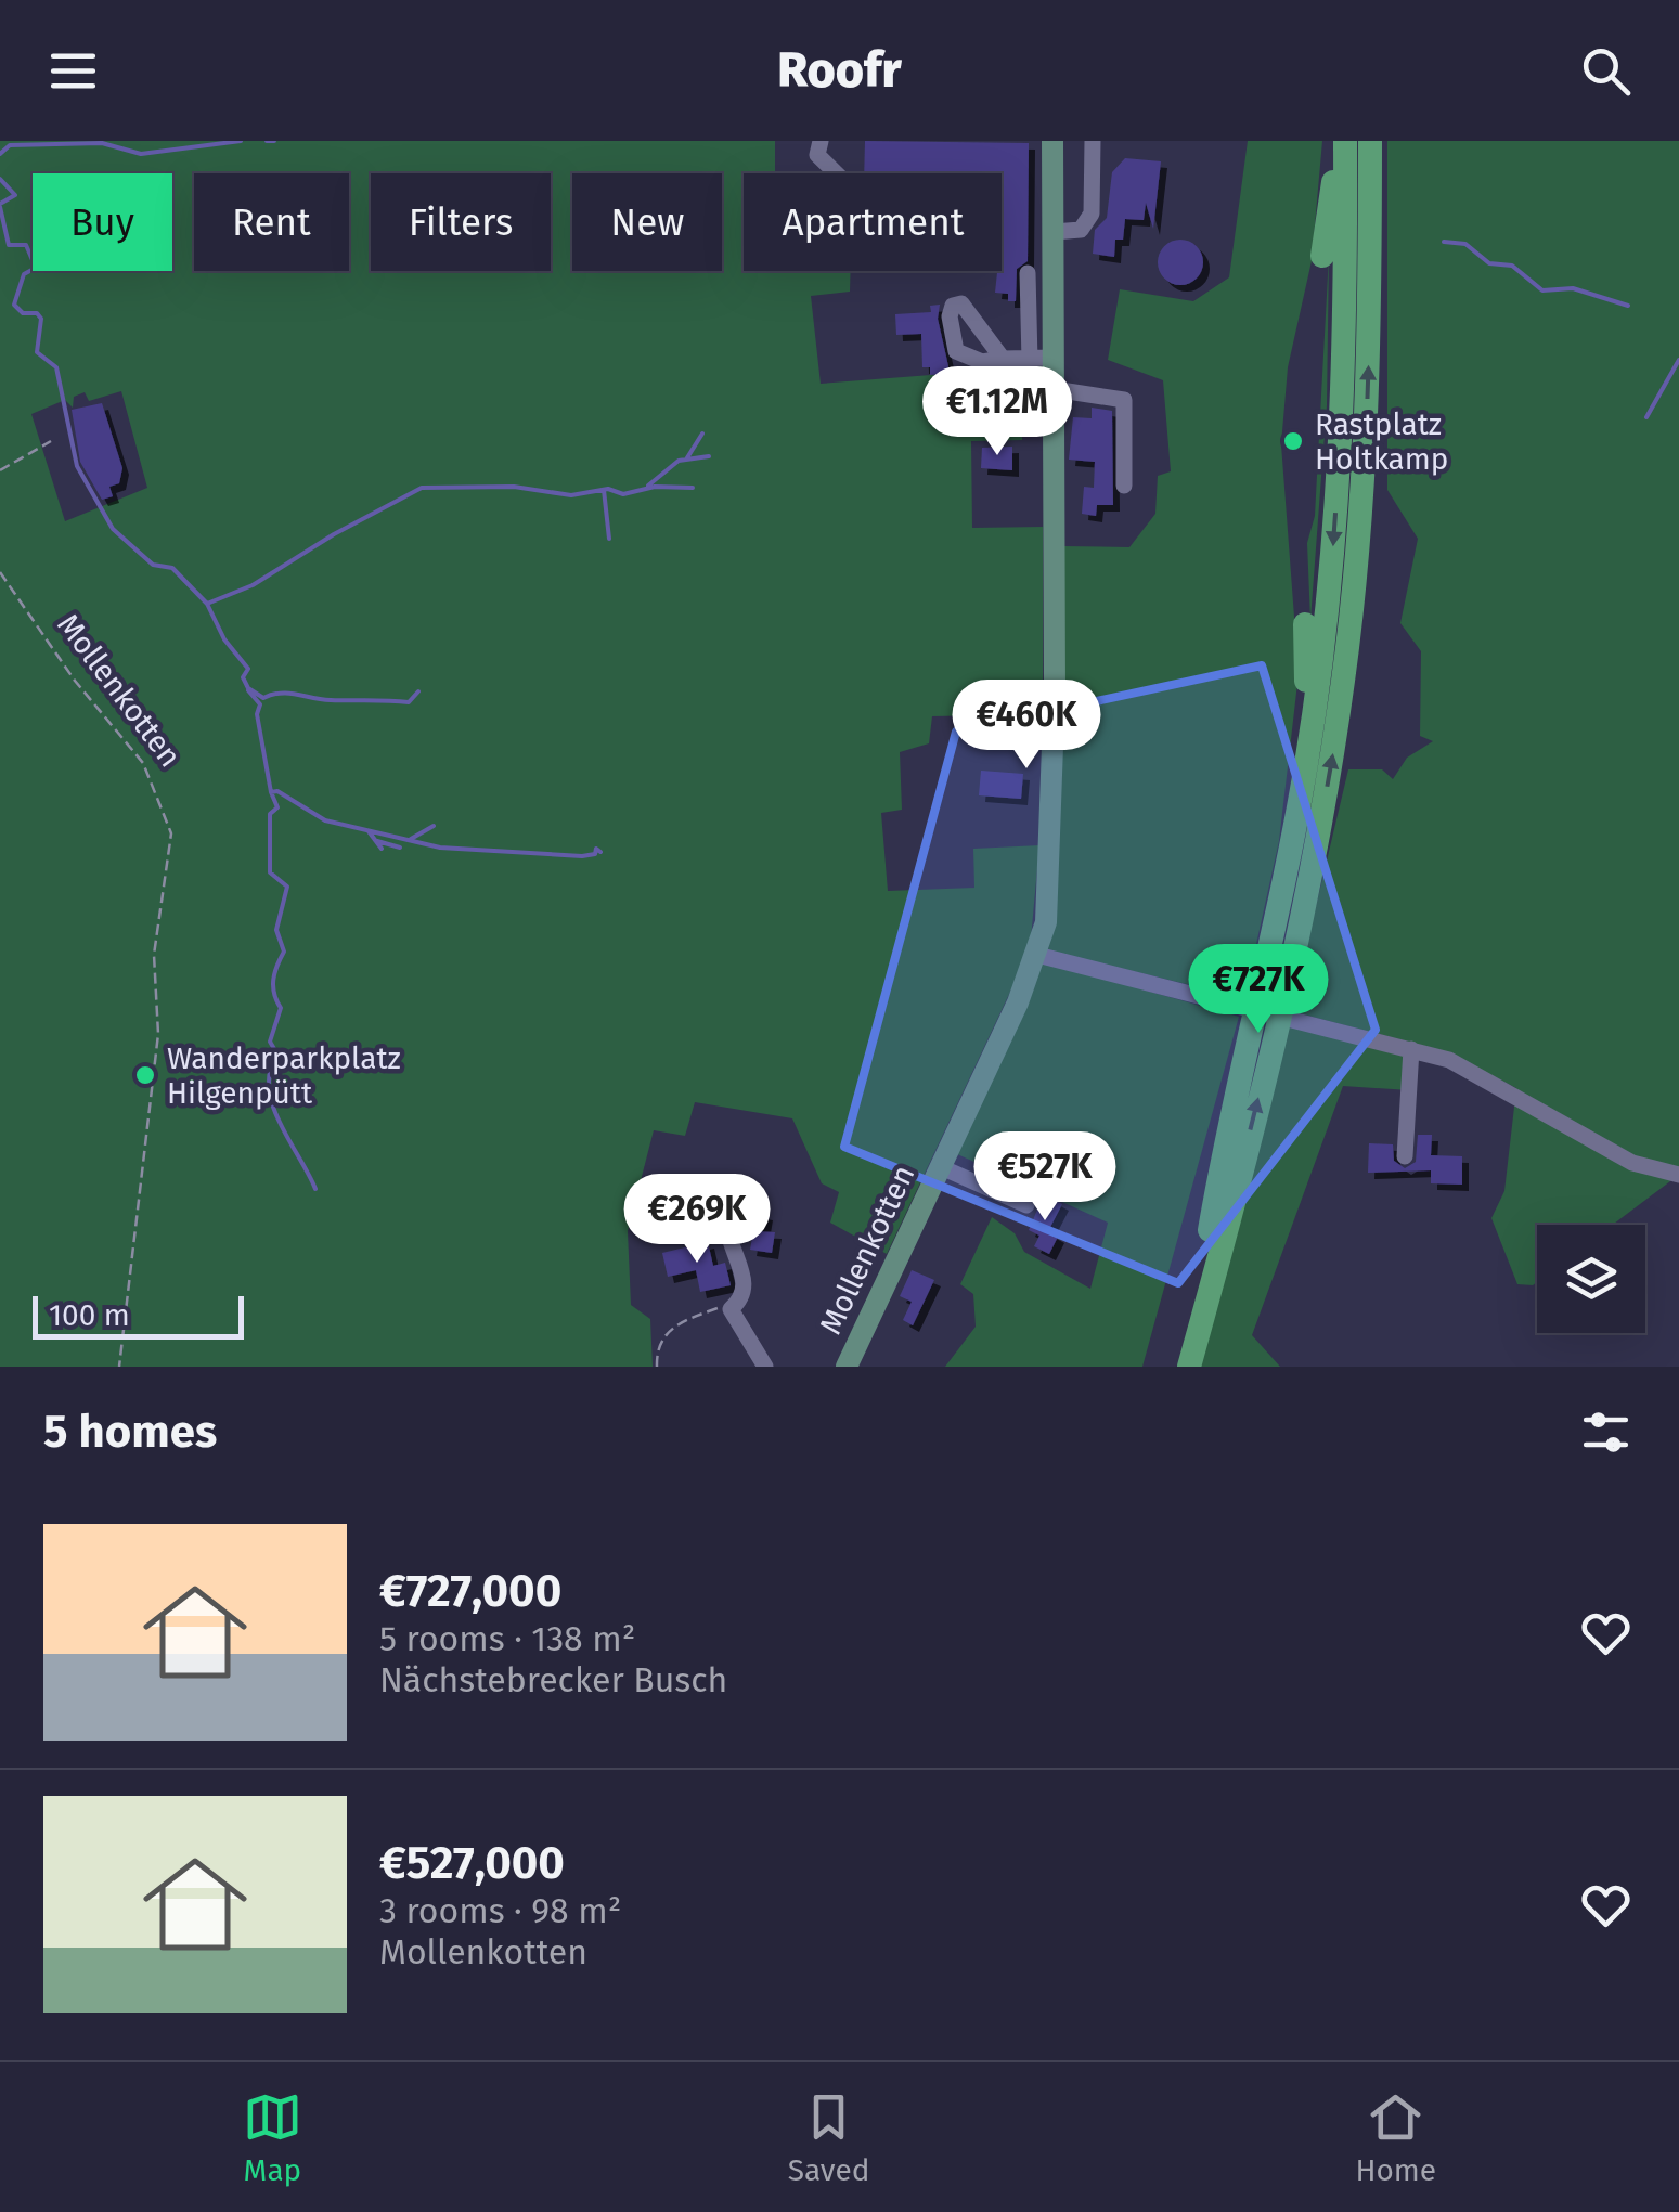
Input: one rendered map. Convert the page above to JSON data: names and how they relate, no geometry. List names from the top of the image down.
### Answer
{
  "streets": {
    "main road": ["Mollenkotten"]
  },
  "places": ["Rastplatz Holtkamp", "Wanderparkplatz Hilgenpütt"],
  "scale_bar": "100 m",
  "page": {
    "header": "Roofr",
    "chip": [
      "Buy",
      "Rent",
      "Filters",
      "New",
      "Apartment"
    ],
    "price": [
      "€1.12M",
      "€460K",
      "€727K",
      "€527K",
      "€269K"
    ],
    "scale": "100 m",
    "heading": "5 homes",
    "list": [
      {
        "name": "€727,000",
        "note": "5 rooms · 138 m² · Nächstebrecker Busch"
      },
      {
        "name": "€527,000",
        "note": "3 rooms · 98 m² · Mollenkotten"
      }
    ],
    "tabs": ["Map", "Saved", "Home"]
  }
}
